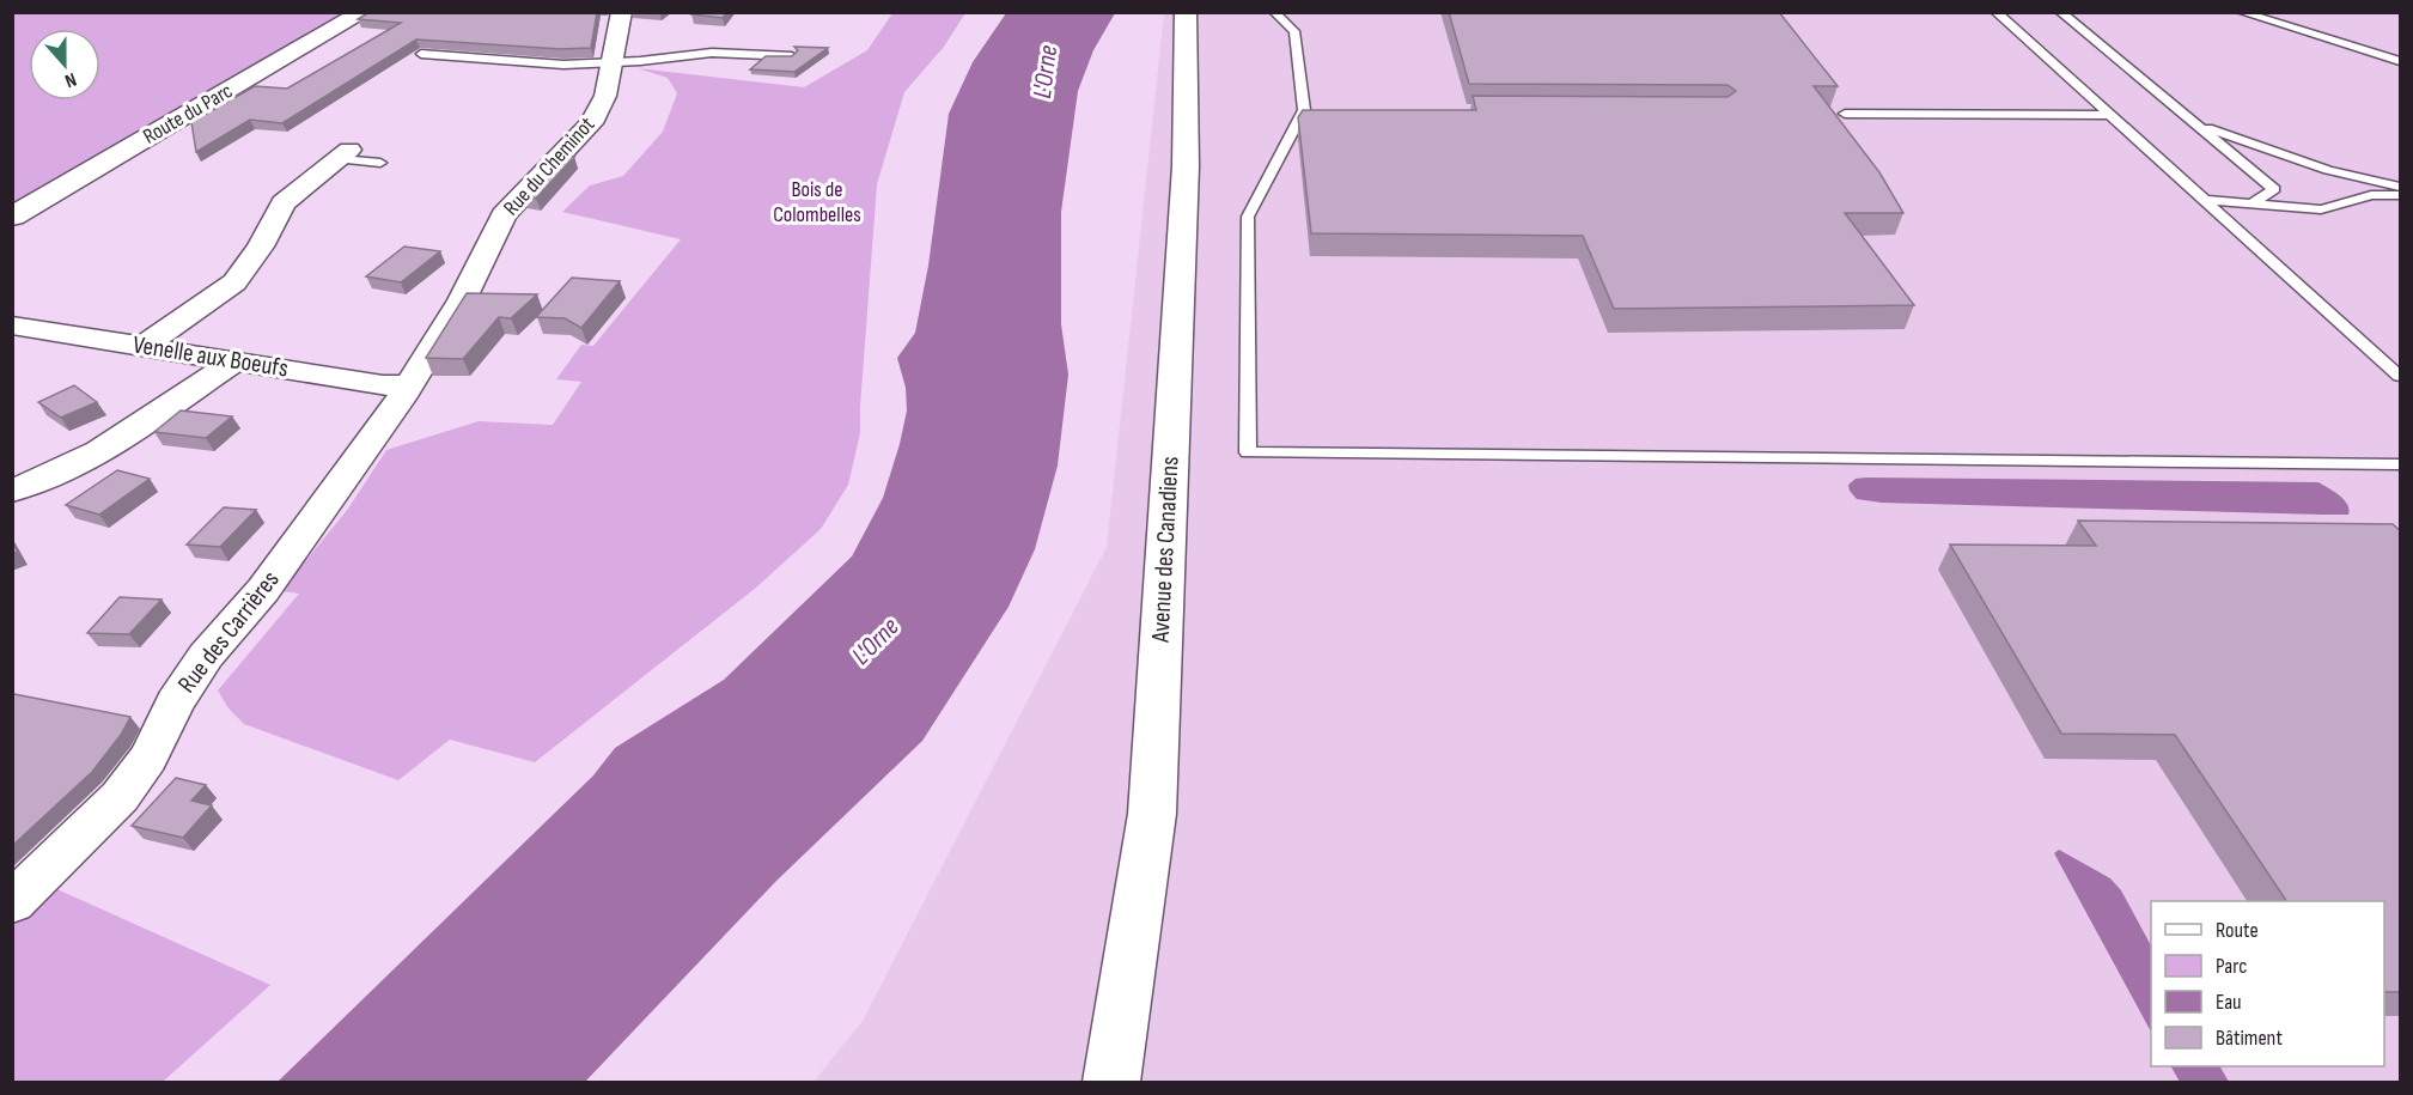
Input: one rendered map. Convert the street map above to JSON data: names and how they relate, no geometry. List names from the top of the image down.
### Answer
{
  "streets": {
    "street": [
      "Route du Parc",
      "Rue du Cheminot",
      "Venelle aux Boeufs",
      "Avenue des Canadiens",
      "Rue des Carrières"
    ]
  },
  "crossings": [
    ["Rue du Cheminot", "Venelle aux Boeufs"],
    ["Rue du Cheminot", "Rue des Carrières"],
    ["Venelle aux Boeufs", "Rue des Carrières"]
  ],
  "water": ["L'Orne"],
  "parks": ["Bois de Colombelles"],
  "legend": [
    "Route",
    "Parc",
    "Eau",
    "Bâtiment"
  ],
  "north": "bottom"
}
